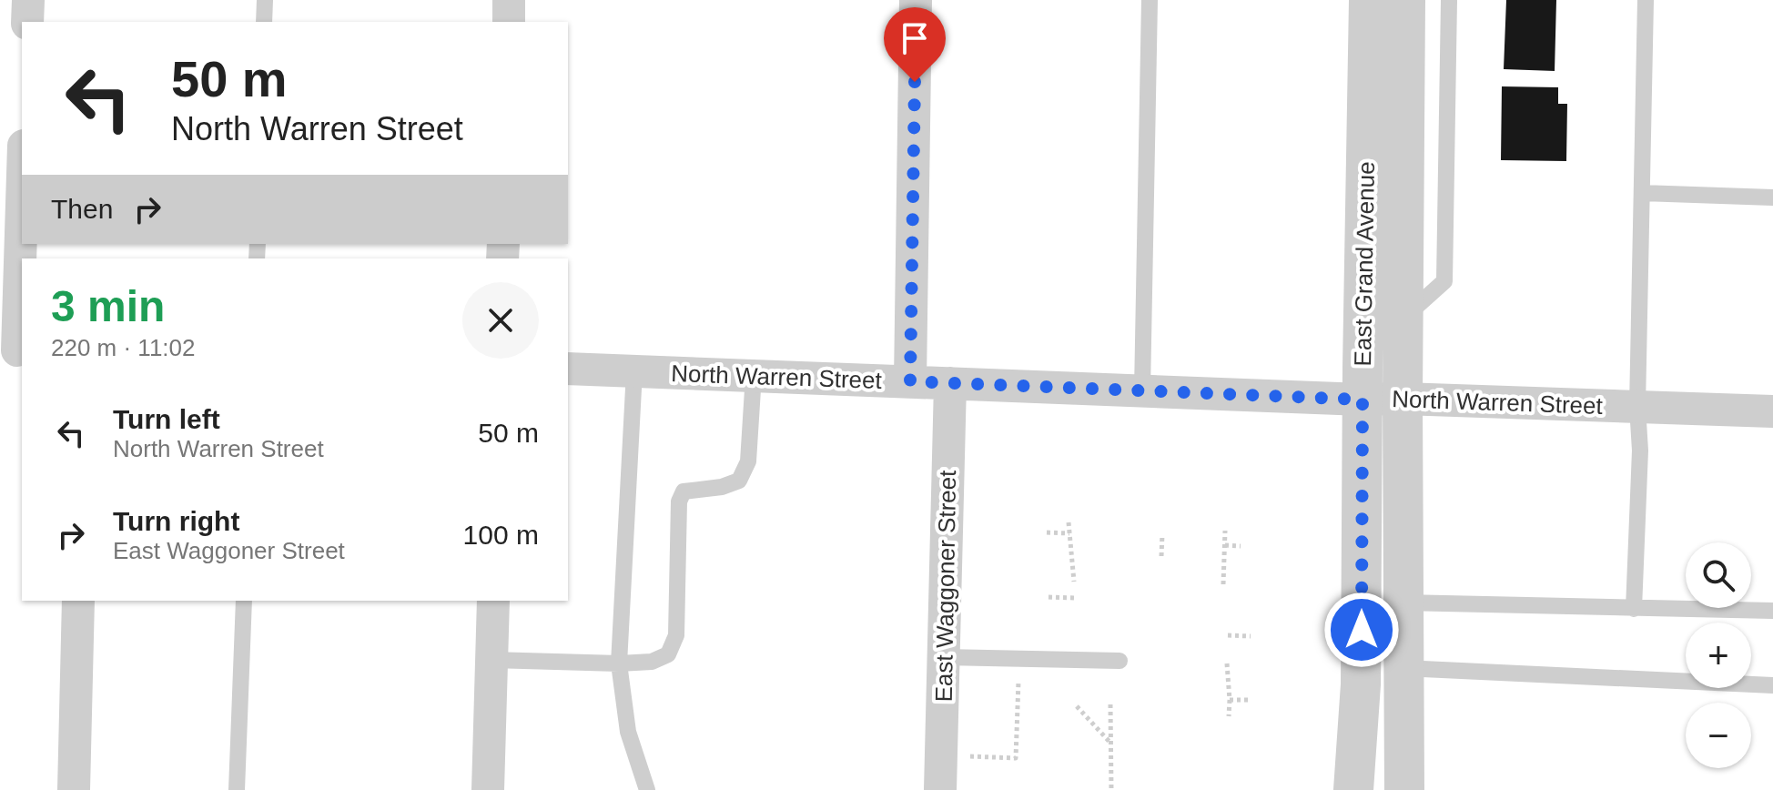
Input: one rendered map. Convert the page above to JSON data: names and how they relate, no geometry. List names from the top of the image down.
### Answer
{
  "streets": {
    "street": ["East Grand Avenue", "North Warren Street", "East Waggoner Street"]
  },
  "crossings": [
    ["East Grand Avenue", "North Warren Street"],
    ["North Warren Street", "East Waggoner Street"]
  ],
  "page": {
    "turn": ["50 m", "North Warren Street"],
    "then": "Then",
    "heading": ["3 min", "220 m · 11:02"],
    "list": [
      {
        "name": "Turn left",
        "note": "North Warren Street",
        "value": "50 m"
      },
      {
        "name": "Turn right",
        "note": "East Waggoner Street",
        "value": "100 m"
      }
    ],
    "map_buttons": ["+", "−"]
  }
}
